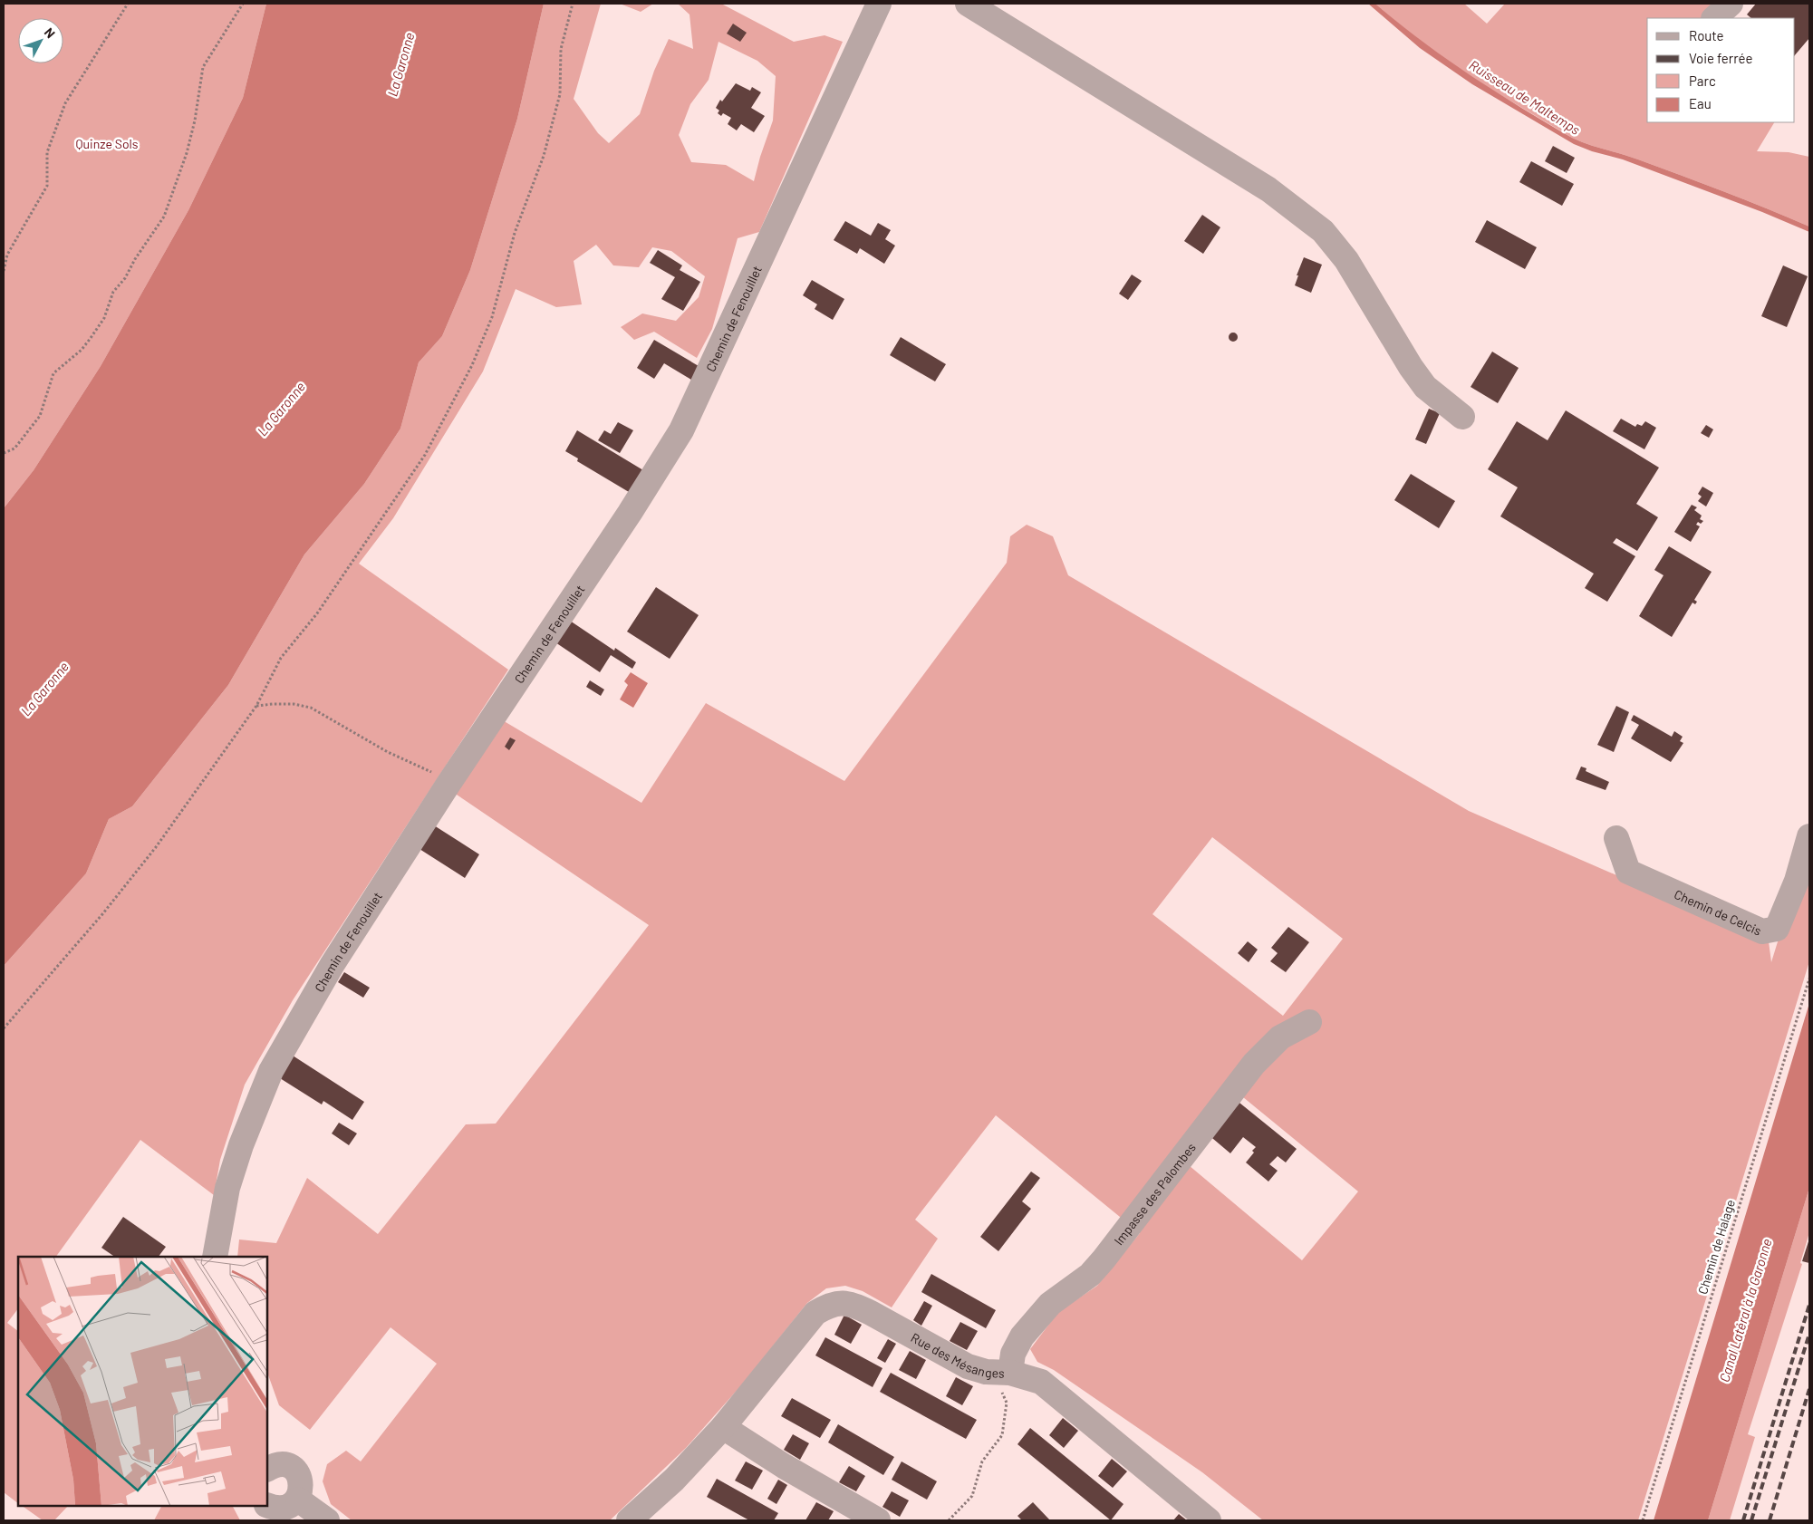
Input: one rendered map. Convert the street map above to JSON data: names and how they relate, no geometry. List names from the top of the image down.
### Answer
{
  "streets": {
    "street": [
      "Chemin de Fenouillet",
      "Chemin de Celcis",
      "Impasse des Palombes",
      "Rue des Mésanges"
    ],
    "path": ["Chemin de Halage"]
  },
  "crossings": [
    ["Impasse des Palombes", "Rue des Mésanges"]
  ],
  "water": ["La Garonne", "Ruisseau de Maltemps", "Canal Latéral à la Garonne"],
  "parks": ["Quinze Sols"],
  "legend": [
    "Route",
    "Voie ferrée",
    "Parc",
    "Eau"
  ],
  "north": "top right"
}
